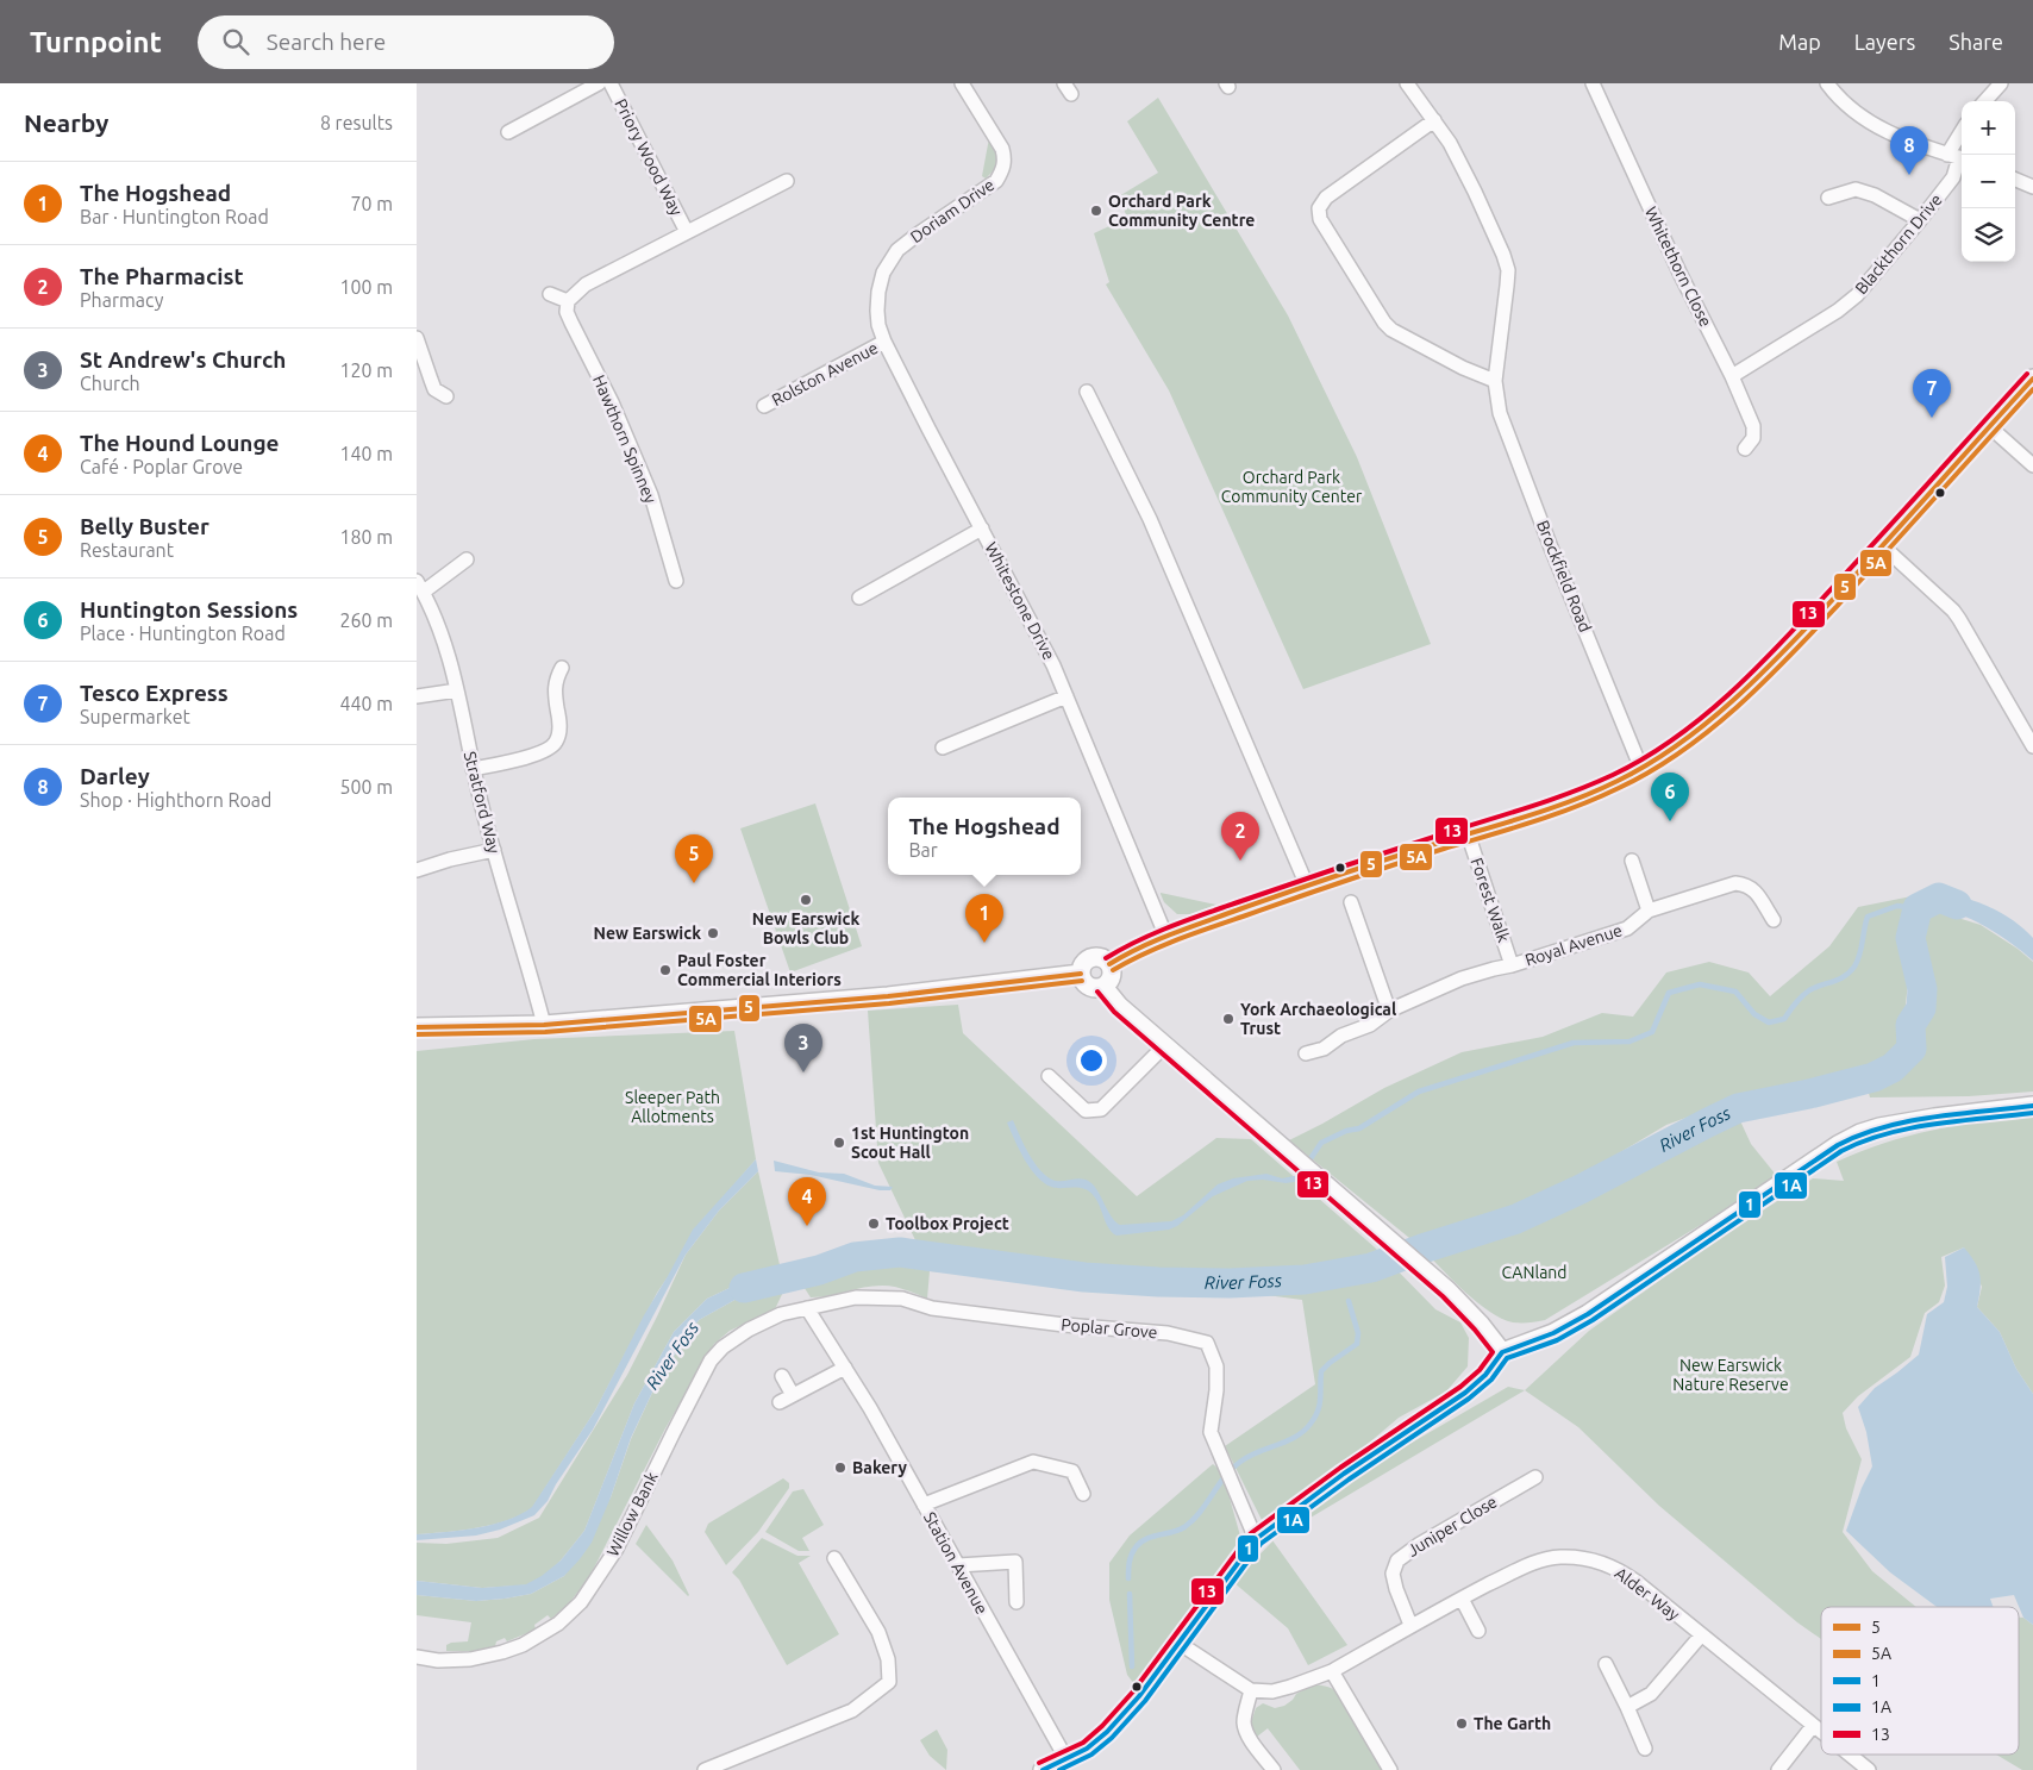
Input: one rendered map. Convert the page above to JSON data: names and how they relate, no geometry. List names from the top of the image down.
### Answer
{
  "streets": {
    "street": [
      "Priory Wood Way",
      "Doriam Drive",
      "Blackthorn Drive",
      "Whitethorn Close",
      "Rolston Avenue",
      "Hawthorn Spinney",
      "Brockfield Road",
      "Whitestone Drive",
      "Stratford Way",
      "Forest Walk",
      "Royal Avenue",
      "Poplar Grove",
      "Willow Bank",
      "Juniper Close",
      "Station Avenue",
      "Alder Way"
    ]
  },
  "crossings": [
    ["Doriam Drive", "Whitestone Drive"],
    ["Blackthorn Drive", "Whitethorn Close"],
    ["Rolston Avenue", "Whitestone Drive"],
    ["Forest Walk", "Royal Avenue"],
    ["Poplar Grove", "Willow Bank"],
    ["Poplar Grove", "Station Avenue"],
    ["Willow Bank", "Station Avenue"],
    ["Juniper Close", "Alder Way"]
  ],
  "water": ["River Foss"],
  "parks": [
    "Orchard Park Community Center",
    "Sleeper Path Allotments",
    "CANland",
    "New Earswick Nature Reserve"
  ],
  "places": [
    "Orchard Park Community Centre",
    "New Earswick Bowls Club",
    "New Earswick",
    "Paul Foster Commercial Interiors",
    "York Archaeological Trust",
    "1st Huntington Scout Hall",
    "Toolbox Project",
    "Bakery",
    "The Garth"
  ],
  "lines": [
    "transit line 13",
    "transit line 5",
    "transit line 5A",
    "transit line 1",
    "transit line 1A"
  ],
  "legend": [
    "5",
    "5A",
    "1",
    "1A",
    "13"
  ],
  "page": {
    "header": "Turnpoint",
    "search": "Search here",
    "nav": ["Map", "Layers", "Share"],
    "heading": ["Nearby", "8 results"],
    "map_buttons": ["+", "−"],
    "pins": [
      "8",
      "7",
      "6",
      "2",
      "5",
      "1",
      "3",
      "4"
    ],
    "list": [
      {
        "mark": "1",
        "name": "The Hogshead",
        "note": "Bar · Huntington Road",
        "value": "70 m"
      },
      {
        "mark": "2",
        "name": "The Pharmacist",
        "note": "Pharmacy",
        "value": "100 m"
      },
      {
        "mark": "3",
        "name": "St Andrew's Church",
        "note": "Church",
        "value": "120 m"
      },
      {
        "mark": "4",
        "name": "The Hound Lounge",
        "note": "Café · Poplar Grove",
        "value": "140 m"
      },
      {
        "mark": "5",
        "name": "Belly Buster",
        "note": "Restaurant",
        "value": "180 m"
      },
      {
        "mark": "6",
        "name": "Huntington Sessions",
        "note": "Place · Huntington Road",
        "value": "260 m"
      },
      {
        "mark": "7",
        "name": "Tesco Express",
        "note": "Supermarket",
        "value": "440 m"
      },
      {
        "mark": "8",
        "name": "Darley",
        "note": "Shop · Highthorn Road",
        "value": "500 m"
      }
    ],
    "popup": ["The Hogshead", "Bar"]
  }
}
